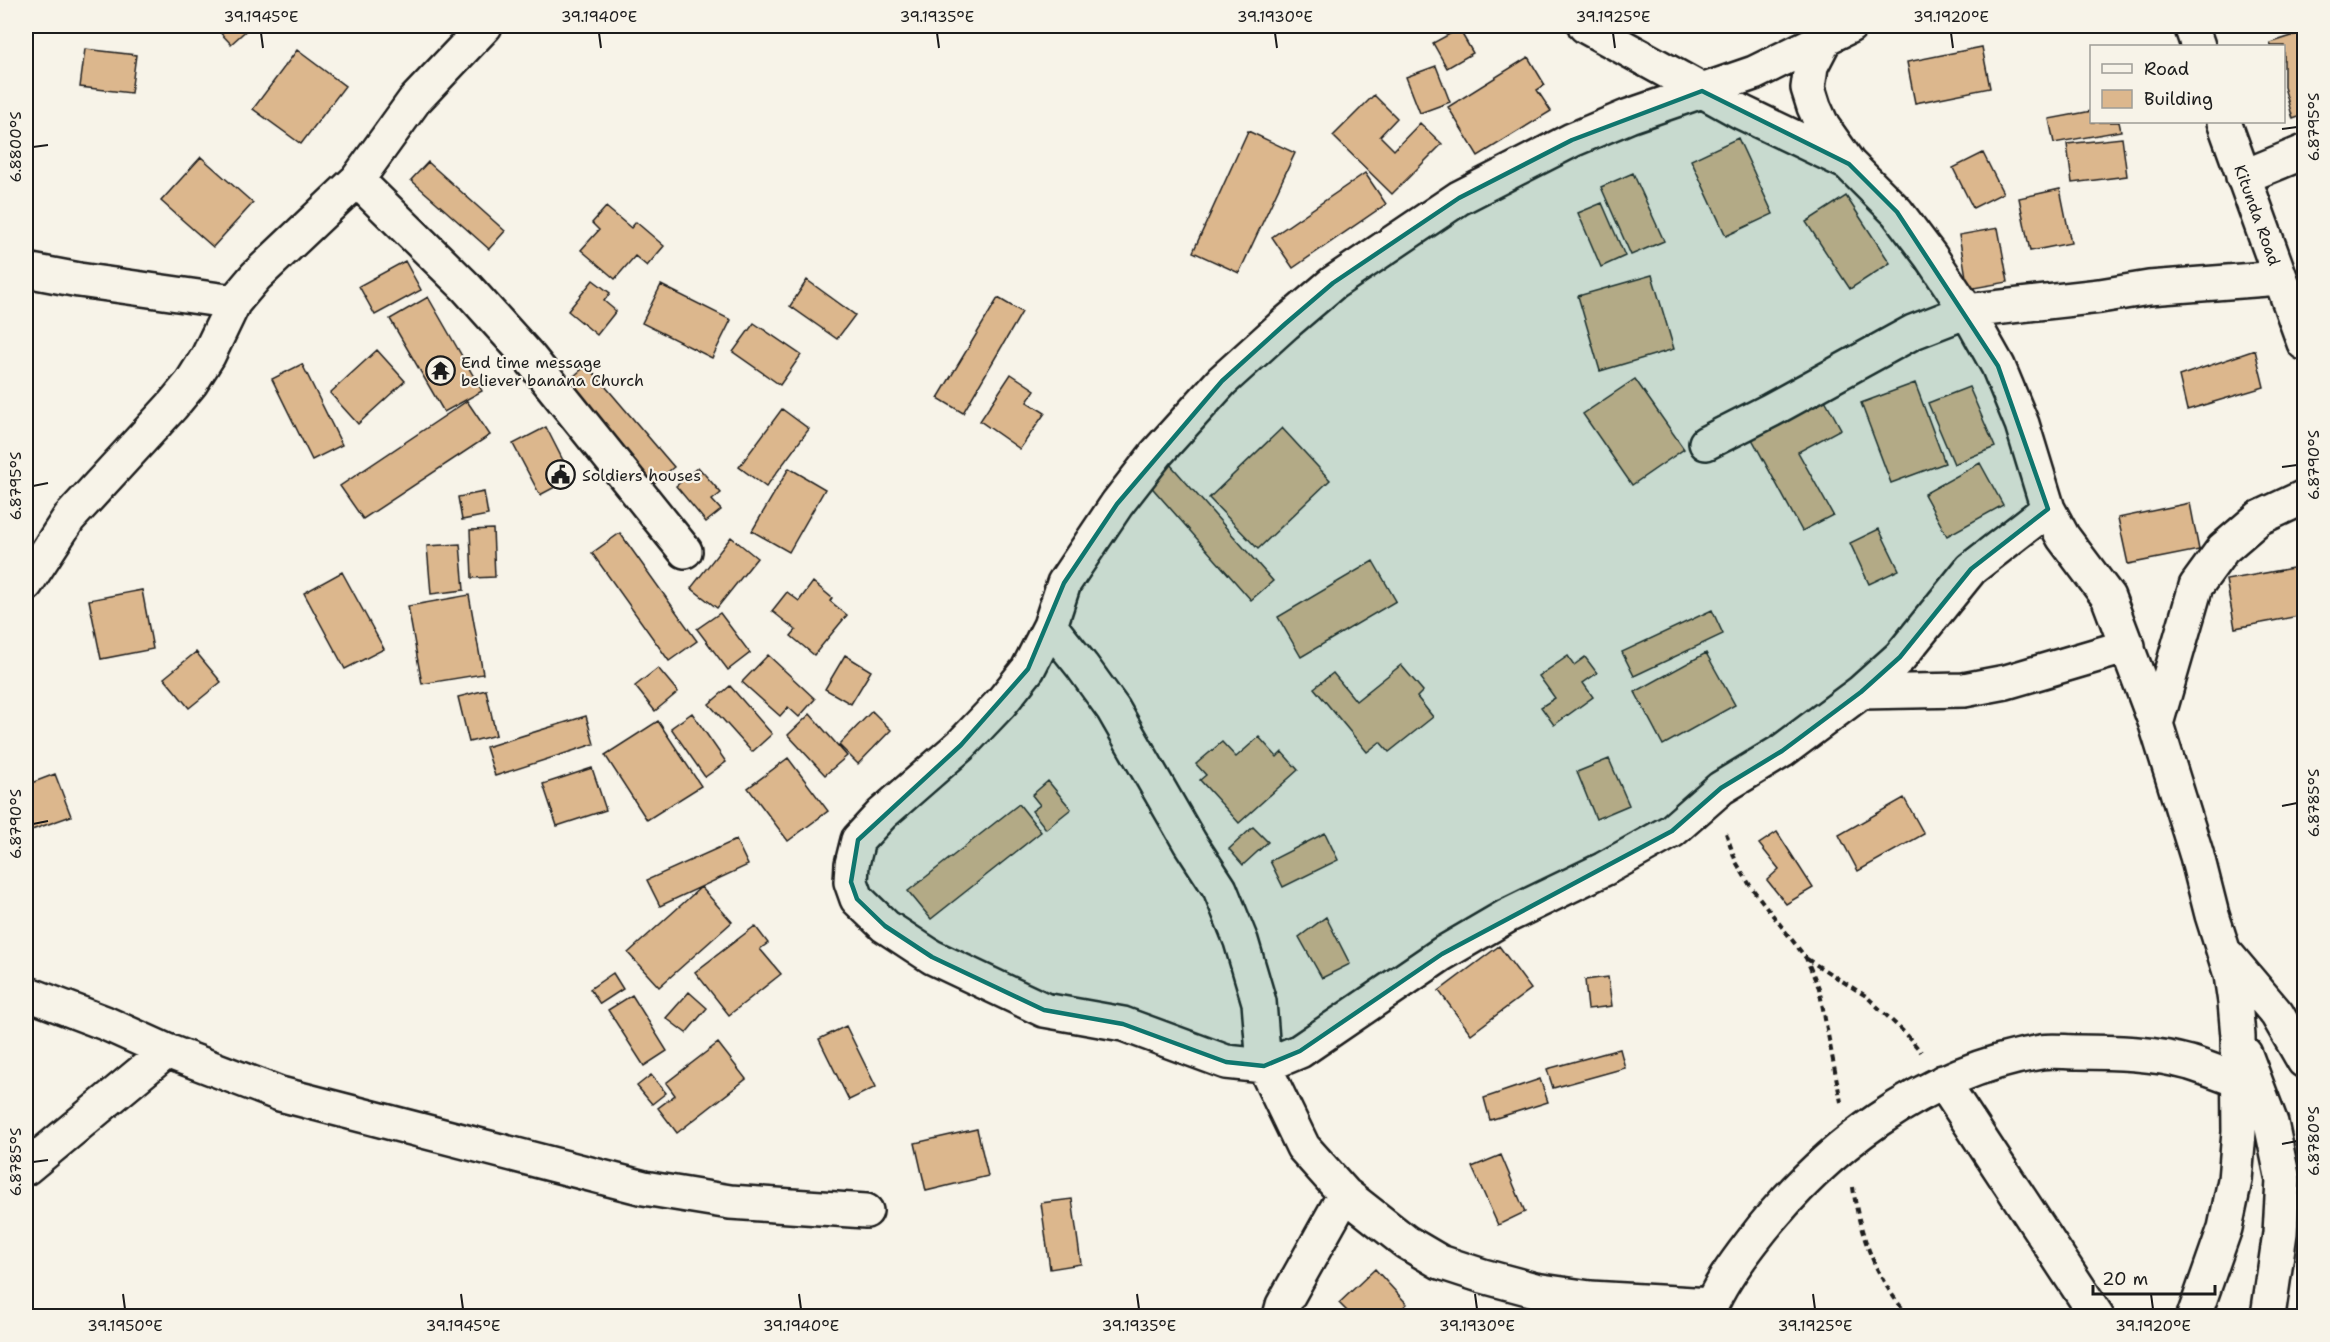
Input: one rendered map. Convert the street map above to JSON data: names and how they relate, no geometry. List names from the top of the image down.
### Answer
{
  "streets": {
    "street": ["Kitunda Road"]
  },
  "places": {
    "temple": ["End time message believer banana Church"],
    "public building": ["Soldiers houses"]
  },
  "legend": ["Road", "Building"],
  "scale_bar": "20 m",
  "coordinates": [
    "39.1945°E",
    "39.1940°E",
    "39.1935°E",
    "39.1930°E",
    "39.1925°E",
    "39.1920°E",
    "6.8795°S",
    "6.8800°S",
    "6.8790°S",
    "6.8785°S",
    "6.8780°S",
    "39.1950°E"
  ]
}
